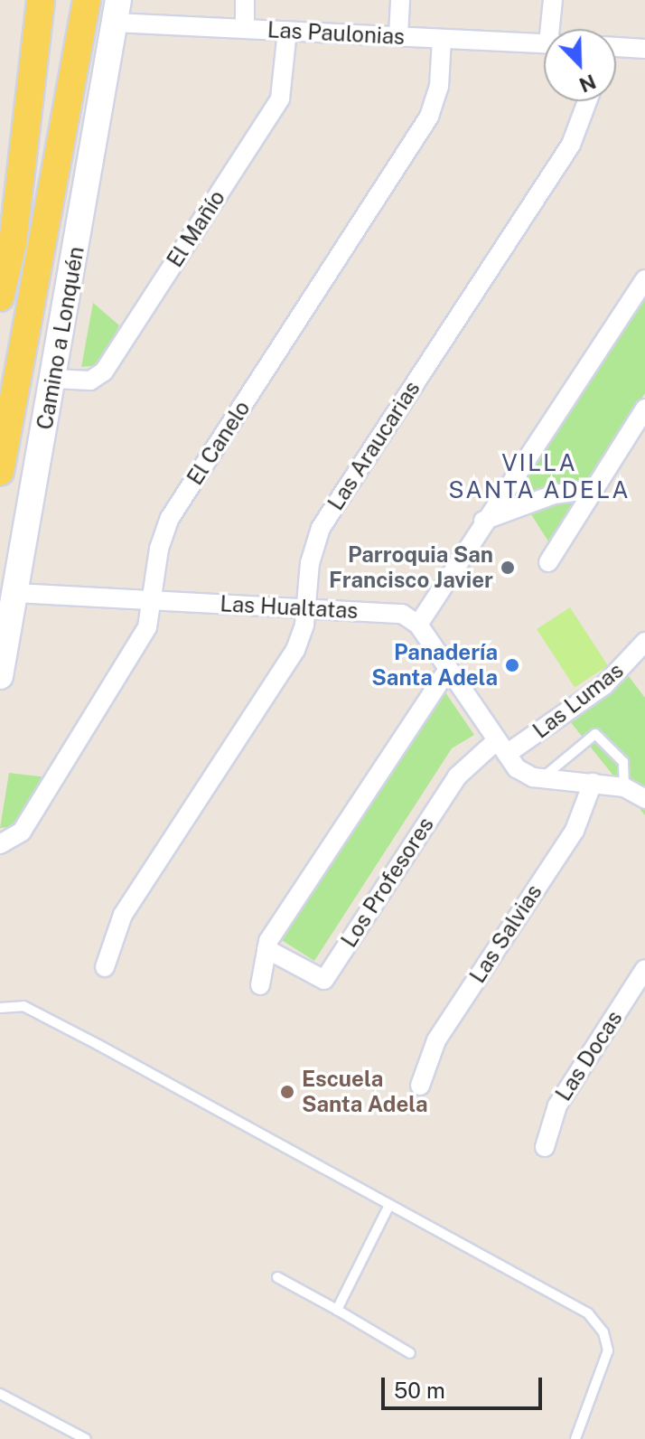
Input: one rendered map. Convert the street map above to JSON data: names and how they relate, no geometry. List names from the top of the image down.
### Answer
{
  "streets": {
    "main road": ["Camino a Lonquén"],
    "street": [
      "Las Paulonias",
      "El Mañío",
      "El Canelo",
      "Las Araucarias",
      "Las Hualtatas",
      "Las Lumas",
      "Los Profesores",
      "Las Salvias",
      "Las Docas"
    ]
  },
  "crossings": [
    ["Las Paulonias", "El Mañío"],
    ["Las Paulonias", "Camino a Lonquén"],
    ["Las Paulonias", "El Canelo"],
    ["El Mañío", "Camino a Lonquén"],
    ["Camino a Lonquén", "Las Hualtatas"],
    ["El Canelo", "Las Hualtatas"],
    ["Las Araucarias", "Las Hualtatas"],
    ["Las Lumas", "Los Profesores"]
  ],
  "districts": ["VILLA SANTA ADELA"],
  "places": ["Parroquia San Francisco Javier", "Panadería Santa Adela", "Escuela Santa Adela"],
  "scale_bar": "50 m",
  "north": "bottom right"
}
